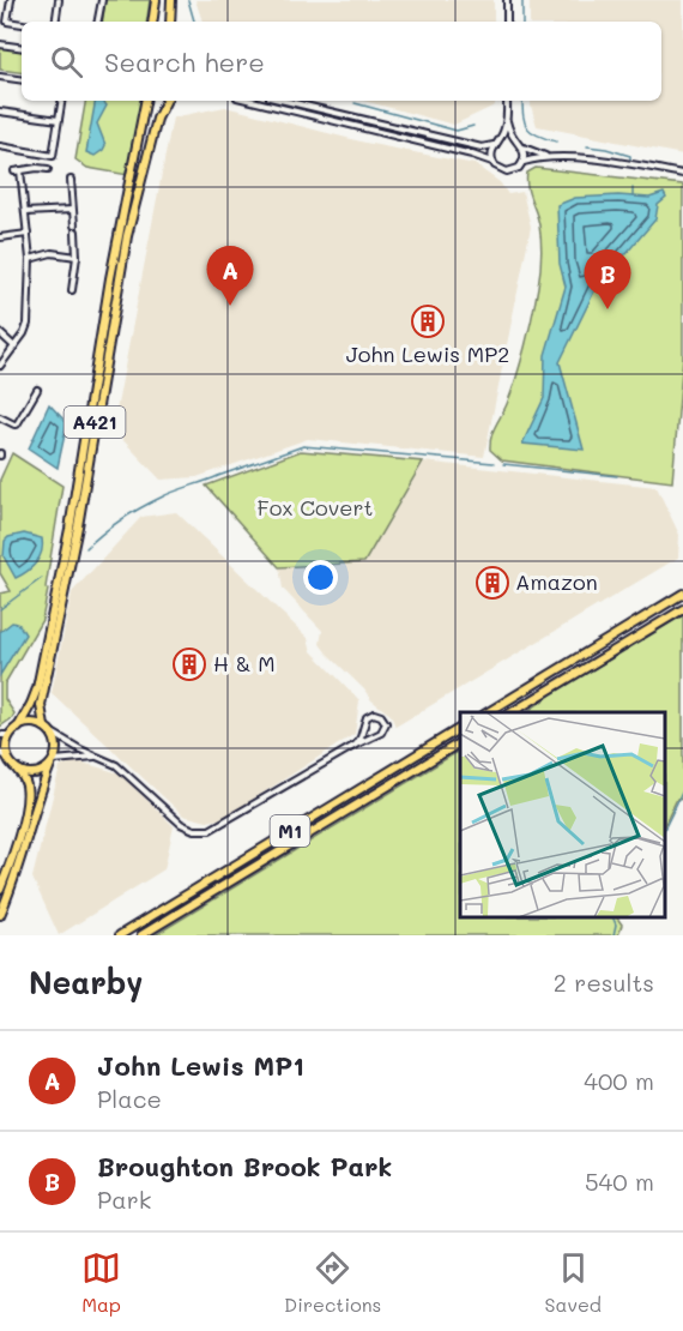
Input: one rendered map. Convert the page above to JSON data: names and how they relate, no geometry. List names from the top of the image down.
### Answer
{
  "streets": {
    "highway": ["A421", "M1"]
  },
  "parks": ["Fox Covert"],
  "places": {
    "building": ["John Lewis MP2", "Amazon", "H & M"]
  },
  "page": {
    "search": "Search here",
    "pins": ["A", "B"],
    "heading": ["Nearby", "2 results"],
    "list": [
      {
        "mark": "A",
        "name": "John Lewis MP1",
        "note": "Place",
        "value": "400 m"
      },
      {
        "mark": "B",
        "name": "Broughton Brook Park",
        "note": "Park",
        "value": "540 m"
      }
    ],
    "nav": ["Map", "Directions", "Saved"]
  }
}
